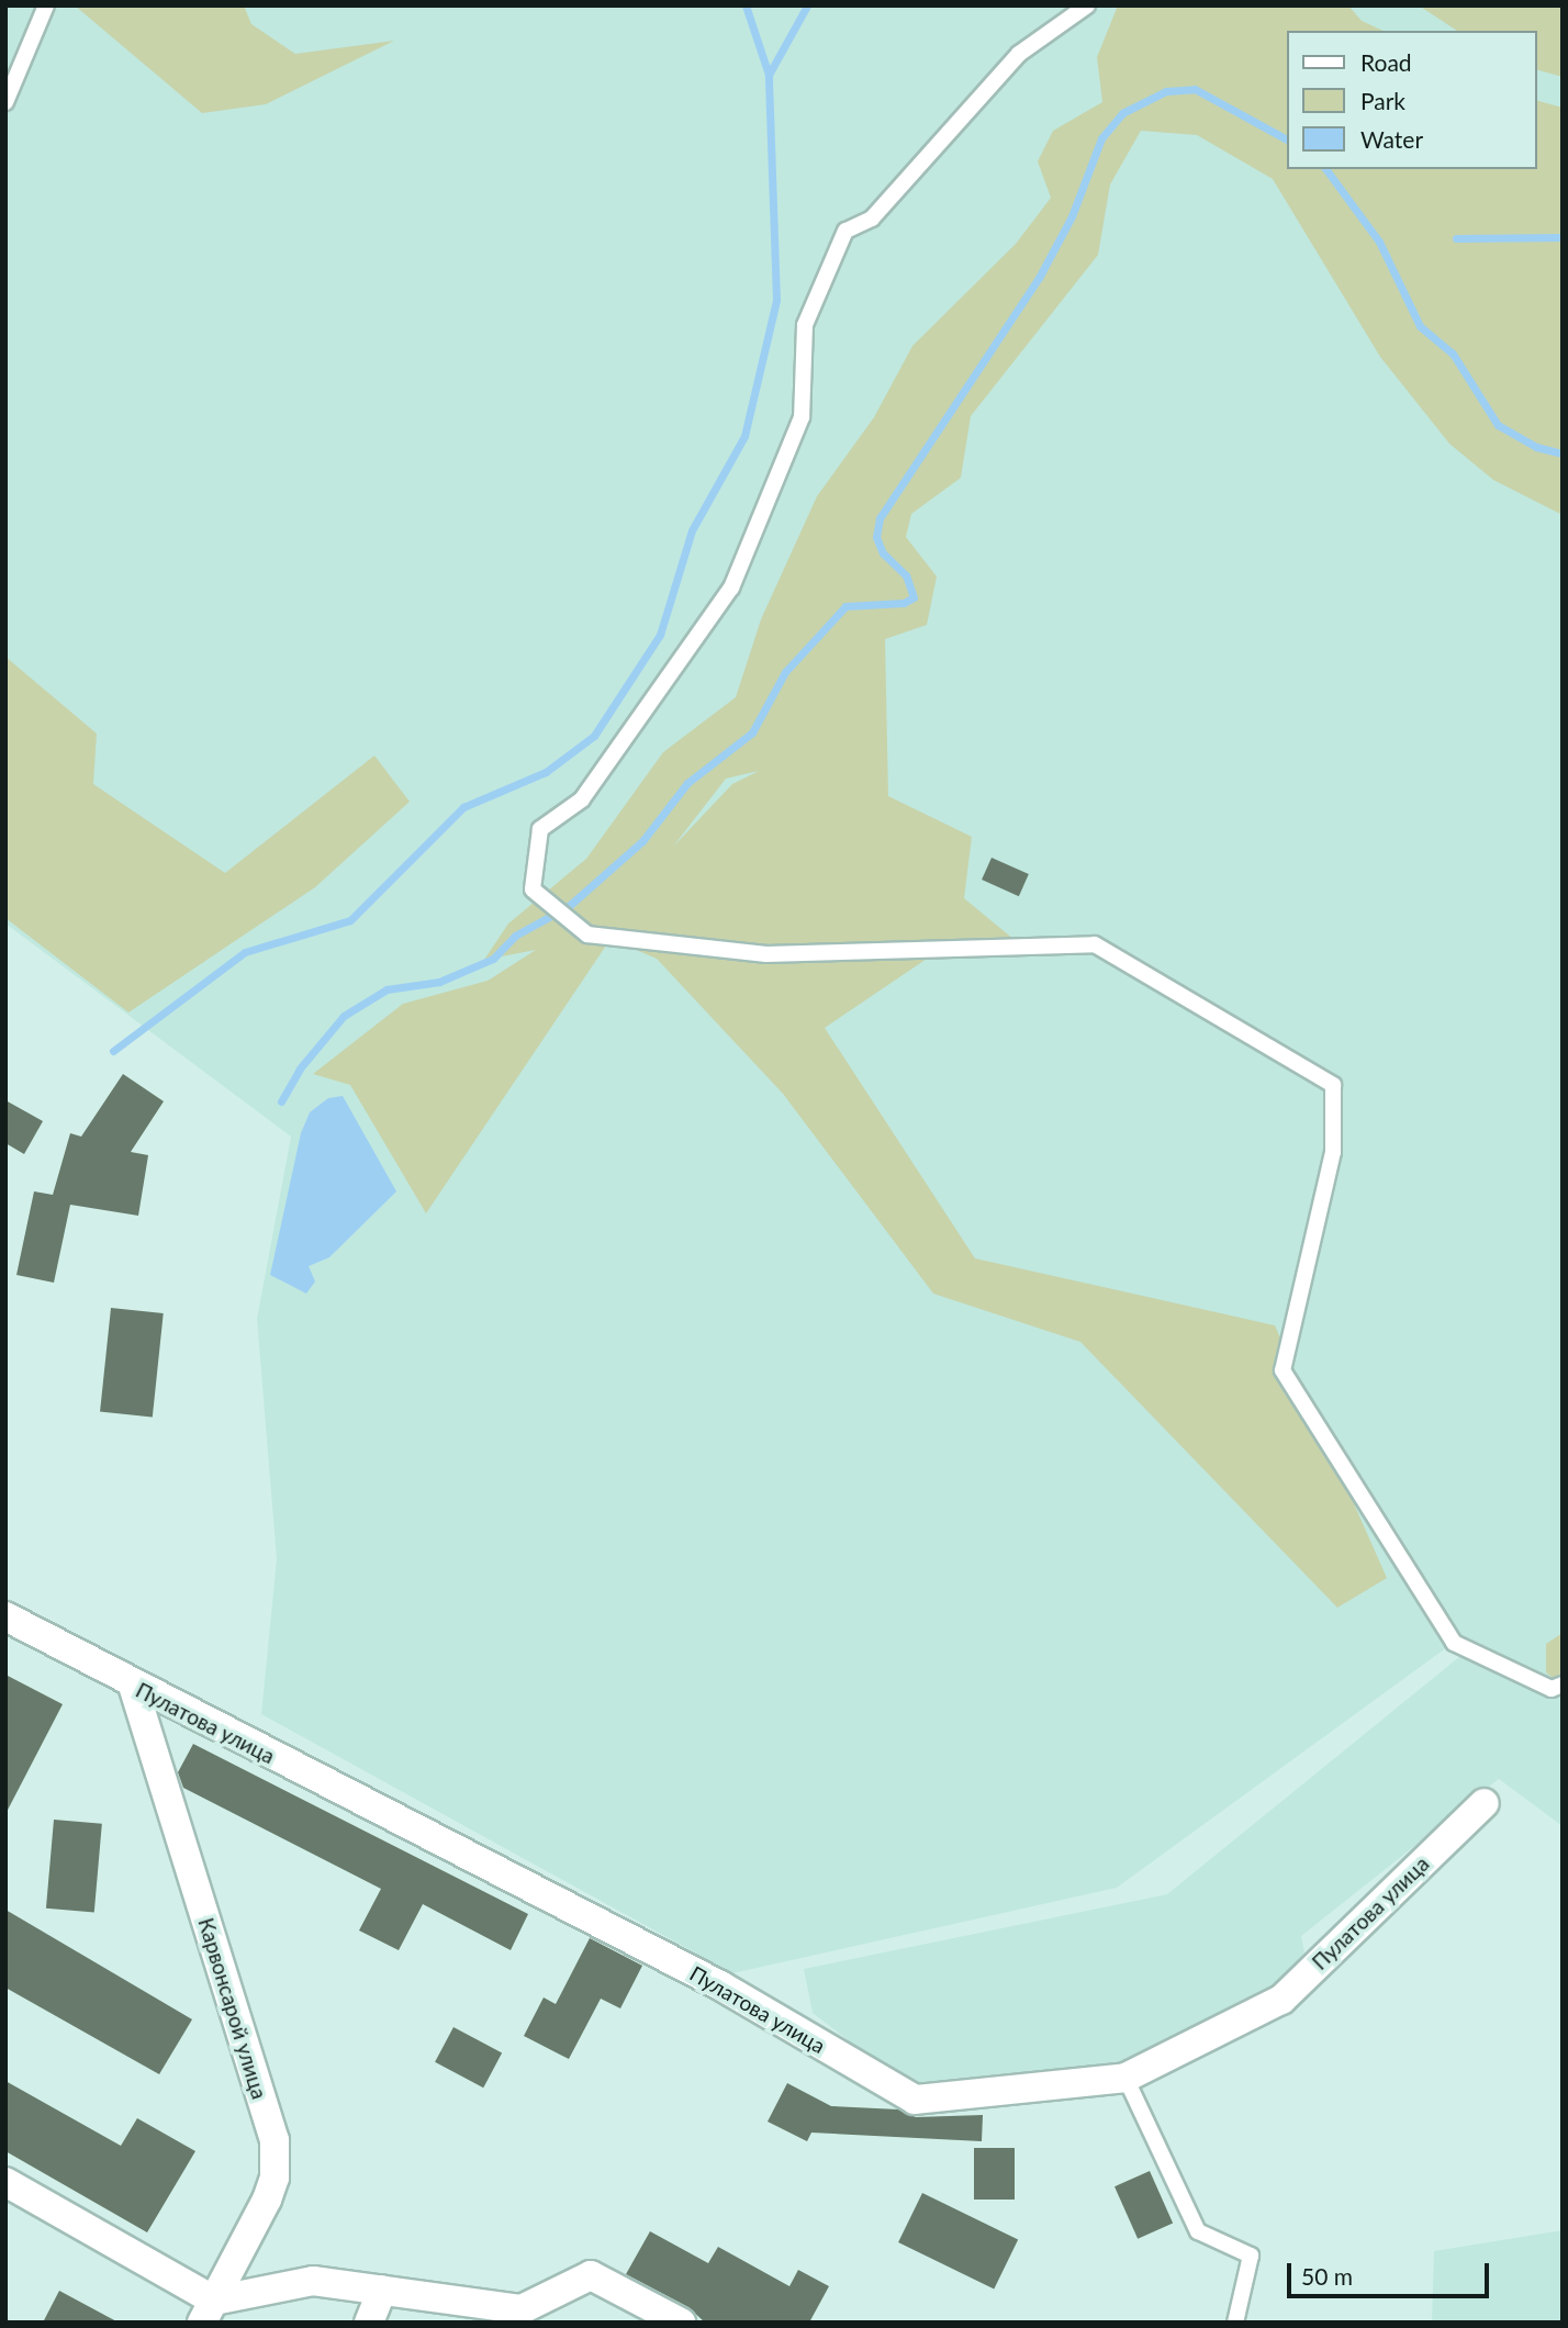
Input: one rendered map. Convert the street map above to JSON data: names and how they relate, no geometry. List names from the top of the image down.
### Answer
{
  "streets": {
    "street": ["Пулатова улица", "Карвонсарой улица"]
  },
  "crossings": [
    ["Пулатова улица", "Карвонсарой улица"]
  ],
  "legend": ["Road", "Park", "Water"],
  "scale_bar": "50 m"
}
